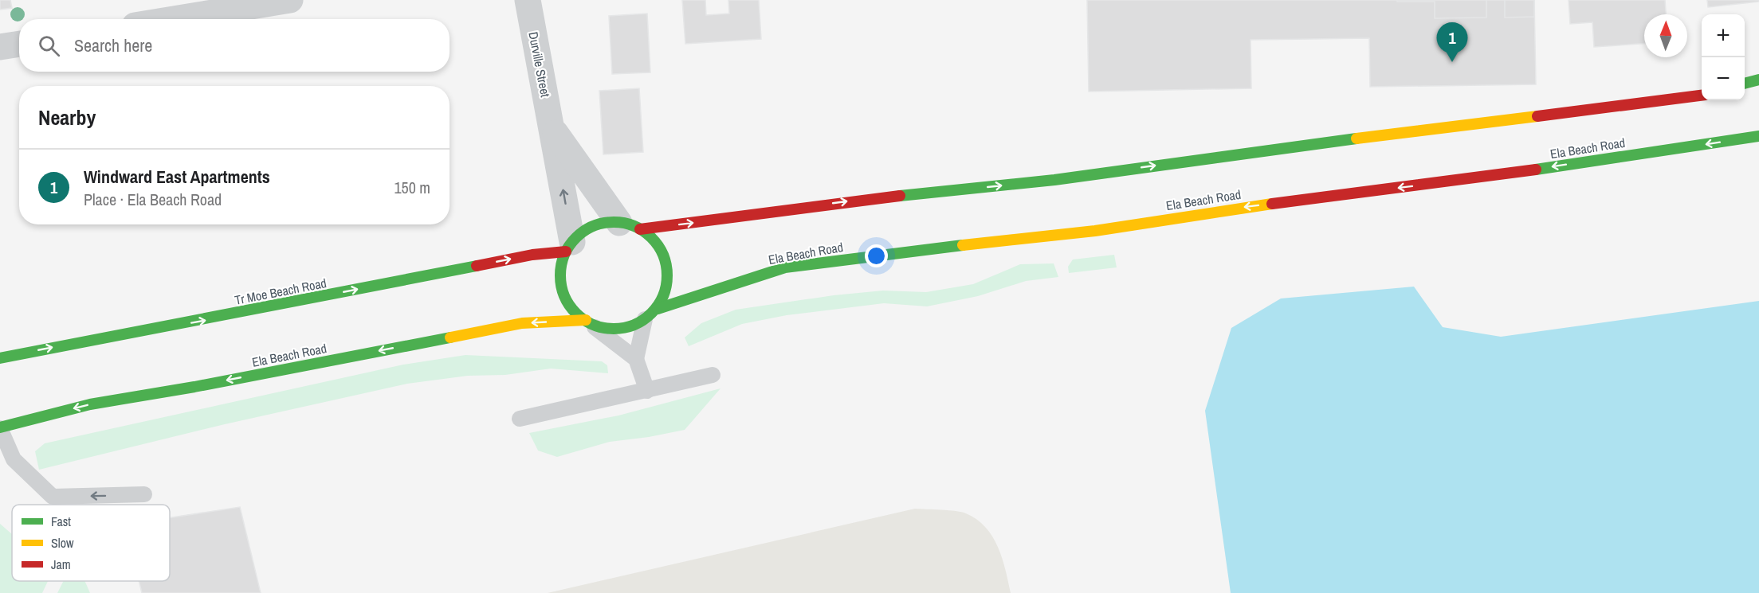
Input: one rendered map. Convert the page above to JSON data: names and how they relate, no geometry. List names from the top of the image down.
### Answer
{
  "streets": {
    "highway": ["Ela Beach Road", "Tr Moe Beach Road"],
    "street": ["Durville Street"]
  },
  "crossings": [
    ["Durville Street", "Ela Beach Road"],
    ["Durville Street", "Tr Moe Beach Road"],
    ["Ela Beach Road", "Tr Moe Beach Road"]
  ],
  "one_way": ["Durville Street", "Tr Moe Beach Road"],
  "legend": ["Fast", "Slow", "Jam"],
  "north": "top",
  "page": {
    "map_buttons": ["+", "−"],
    "search": "Search here",
    "pins": "1",
    "heading": "Nearby",
    "list": [
      {
        "mark": "1",
        "name": "Windward East Apartments",
        "note": "Place · Ela Beach Road",
        "value": "150 m"
      }
    ]
  }
}
